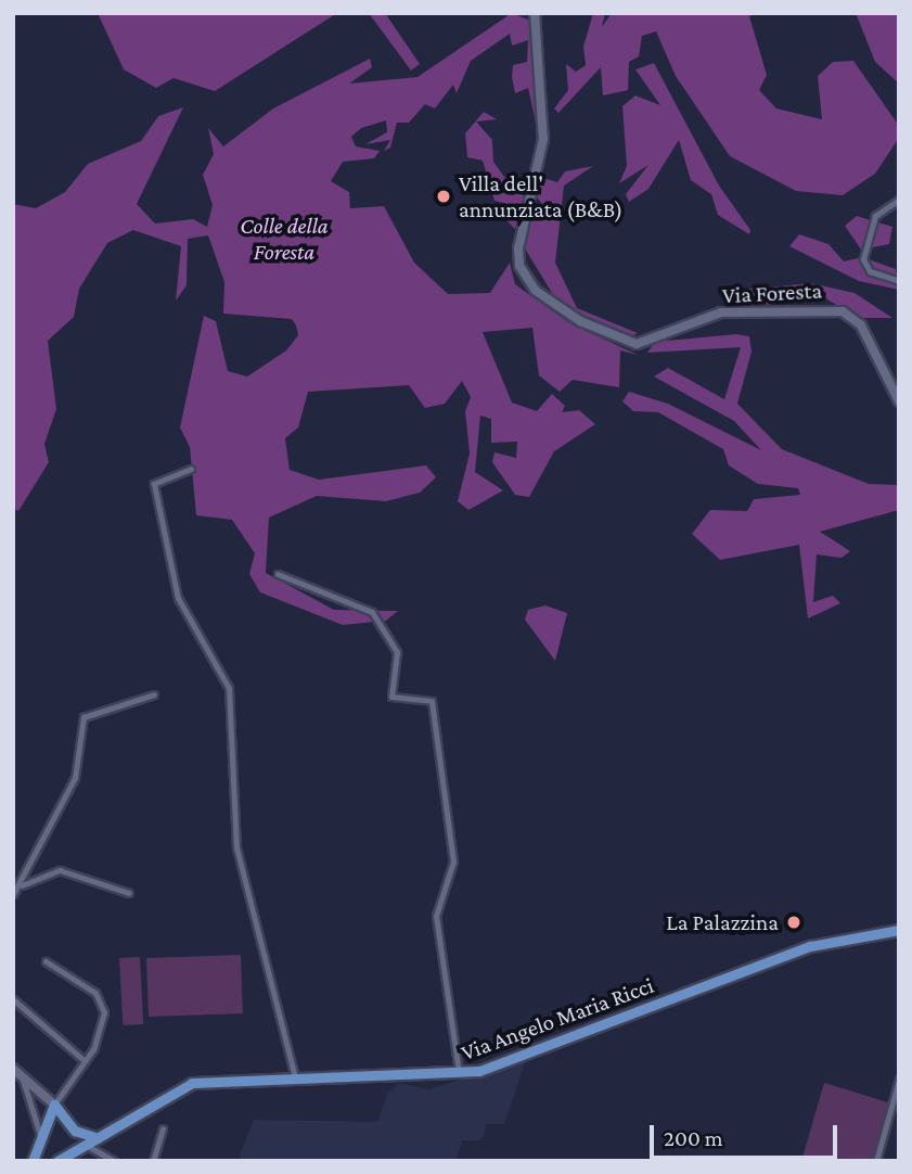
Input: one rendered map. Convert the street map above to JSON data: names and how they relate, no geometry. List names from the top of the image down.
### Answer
{
  "streets": {
    "main road": ["Via Foresta", "Via Angelo Maria Ricci"]
  },
  "parks": ["Colle della Foresta"],
  "places": ["Villa dell' annunziata (B&B)", "La Palazzina"],
  "scale_bar": "200 m"
}
